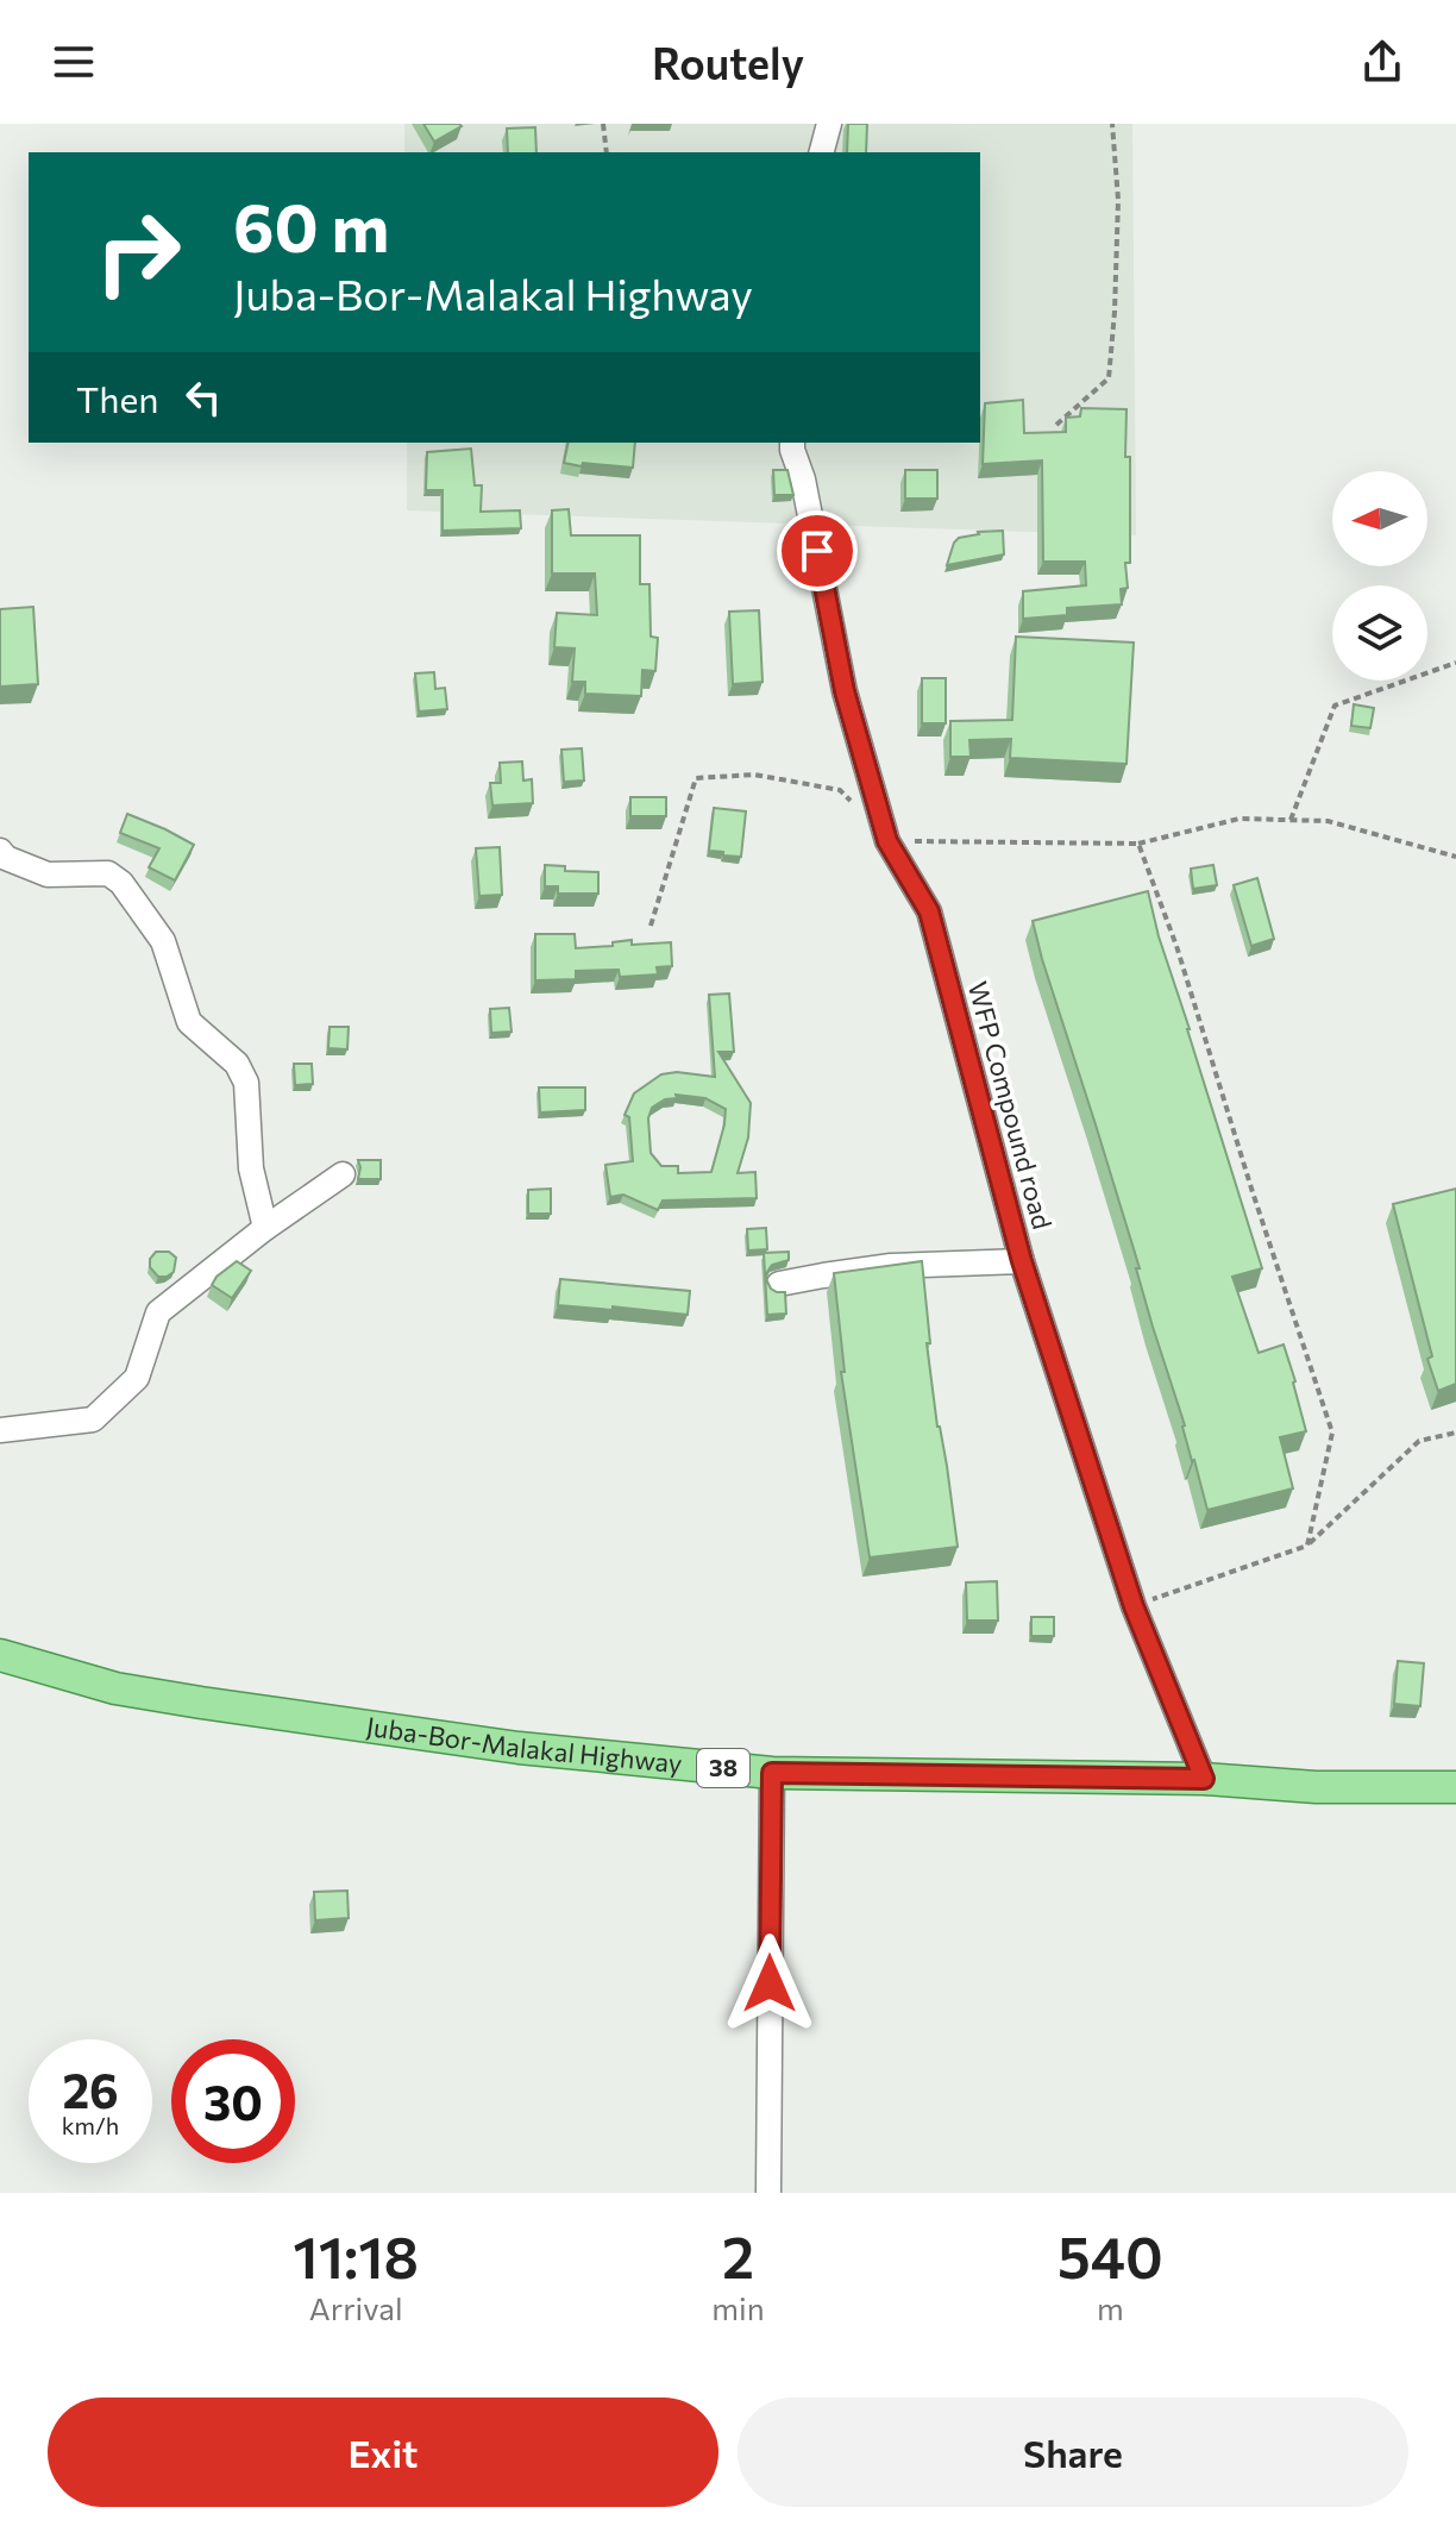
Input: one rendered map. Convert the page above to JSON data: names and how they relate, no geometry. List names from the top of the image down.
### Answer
{
  "streets": {
    "main road": ["Juba-Bor-Malakal Highway", "38"],
    "street": ["WFP Compound road"]
  },
  "crossings": [
    ["WFP Compound road", "Juba-Bor-Malakal Highway"]
  ],
  "north": "left",
  "page": {
    "header": "Routely",
    "turn": ["60 m", "Juba-Bor-Malakal Highway"],
    "then": "Then",
    "speed": "26 km/h",
    "limit": "30",
    "eta": [
      "11:18",
      "Arrival",
      "2",
      "min",
      "540",
      "m"
    ],
    "buttons": ["Exit", "Share"]
  }
}
